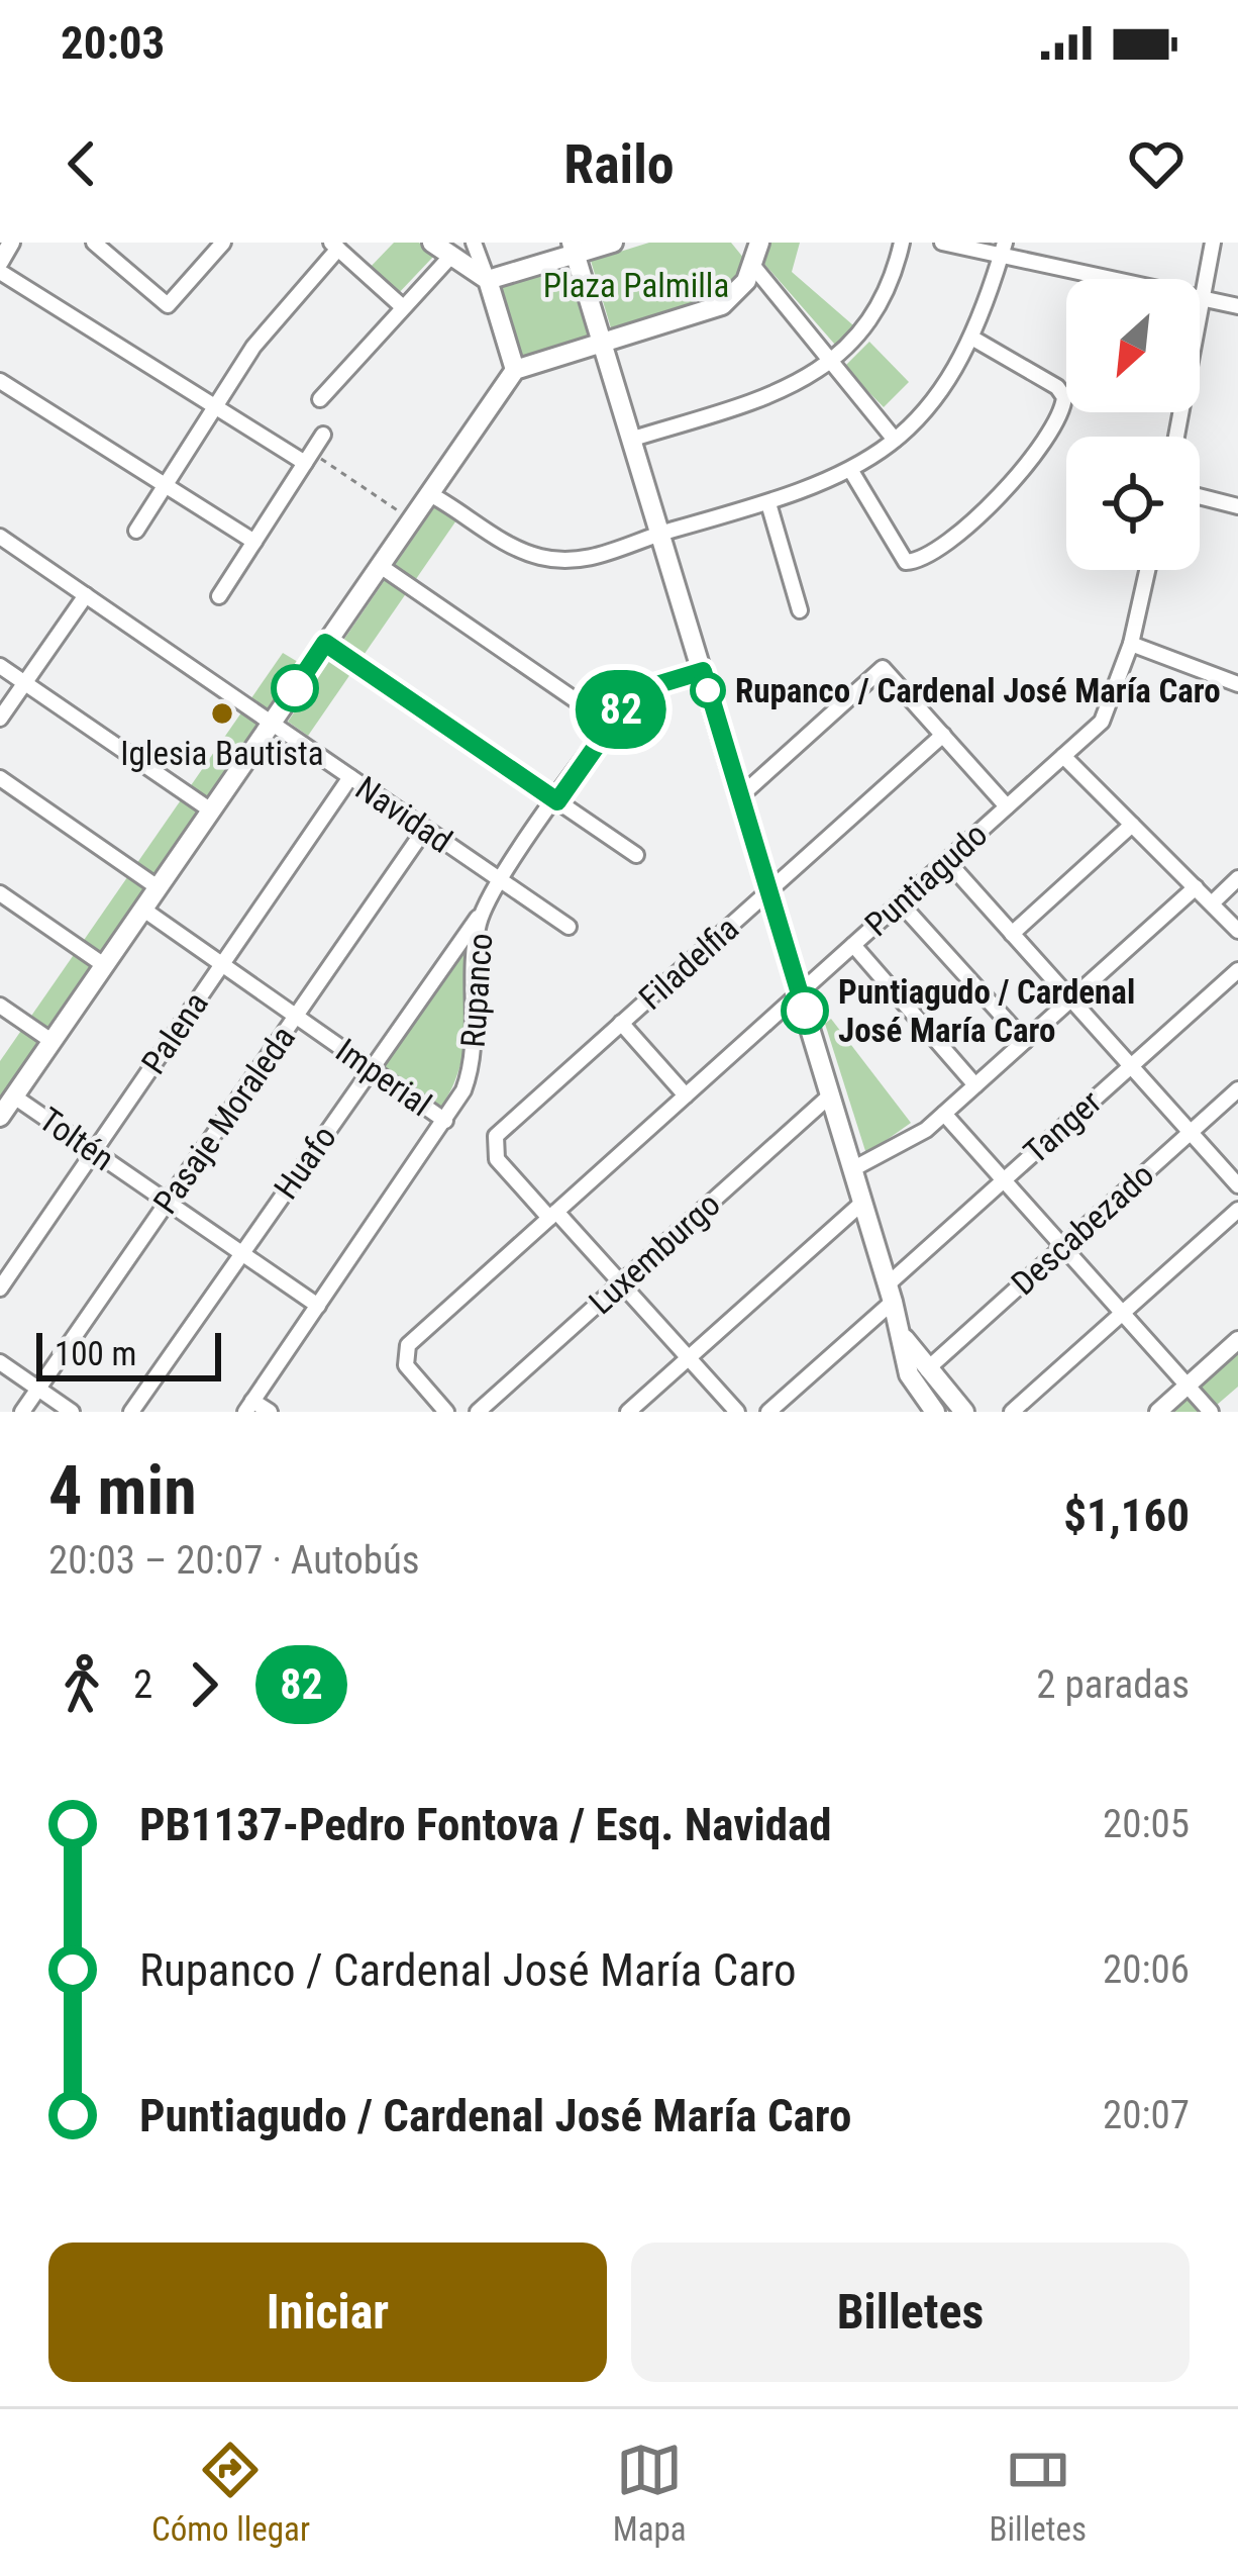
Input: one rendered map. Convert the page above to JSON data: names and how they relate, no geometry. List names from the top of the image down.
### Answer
{
  "streets": {
    "street": [
      "Navidad",
      "Puntiagudo",
      "Filadelfia",
      "Rupanco",
      "Palena",
      "Imperial",
      "Pasaje Moraleda",
      "Tanger",
      "Toltén",
      "Huafo",
      "Descabezado",
      "Luxemburgo"
    ]
  },
  "crossings": [
    ["Navidad", "Rupanco"],
    ["Navidad", "Palena"],
    ["Navidad", "Pasaje Moraleda"],
    ["Puntiagudo", "Filadelfia"],
    ["Rupanco", "Imperial"],
    ["Rupanco", "Toltén"],
    ["Rupanco", "Huafo"],
    ["Palena", "Imperial"],
    ["Palena", "Toltén"],
    ["Imperial", "Pasaje Moraleda"],
    ["Imperial", "Huafo"],
    ["Pasaje Moraleda", "Toltén"],
    ["Toltén", "Huafo"]
  ],
  "parks": ["Plaza Palmilla"],
  "places": ["Rupanco / Cardenal José María Caro", "Iglesia Bautista", "Puntiagudo / Cardenal José María Caro"],
  "lines": ["bus line 82"],
  "scale_bar": "100 m",
  "north": "bottom left",
  "page": {
    "status": "20:03",
    "header": "Railo",
    "on_map": "82",
    "scale": "100 m",
    "heading": ["4 min", "20:03 – 20:07 · Autobús", "$1,160"],
    "legs": ["2", "82", "2 paradas"],
    "list": [
      {
        "name": "PB1137-Pedro Fontova / Esq. Navidad",
        "value": "20:05"
      },
      {
        "name": "Rupanco / Cardenal José María Caro",
        "value": "20:06"
      },
      {
        "name": "Puntiagudo / Cardenal José María Caro",
        "value": "20:07"
      }
    ],
    "buttons": ["Iniciar", "Billetes"],
    "tabs": ["Cómo llegar", "Mapa", "Billetes"]
  }
}
